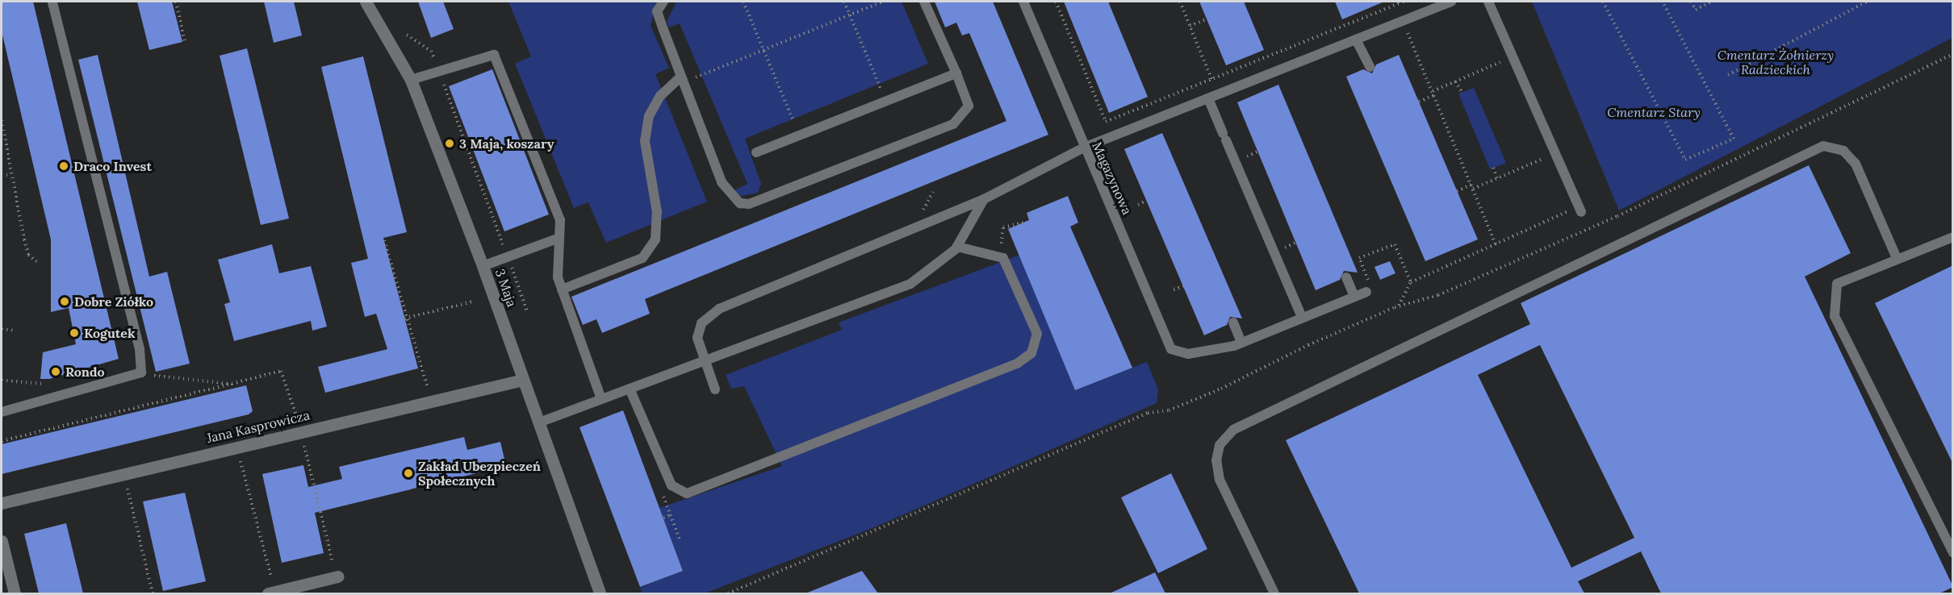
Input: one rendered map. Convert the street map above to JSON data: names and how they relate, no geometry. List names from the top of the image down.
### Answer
{
  "streets": {
    "street": ["3 Maja", "Jana Kasprowicza"],
    "lane": ["Magazynowa"]
  },
  "crossings": [
    ["3 Maja", "Jana Kasprowicza"]
  ],
  "parks": ["Cmentarz Żołnierzy Radzieckich", "Cmentarz Stary"],
  "places": [
    "3 Maja, koszary",
    "Draco Invest",
    "Dobre Ziółko",
    "Kogutek",
    "Rondo",
    "Zakład Ubezpieczeń Społecznych"
  ]
}
